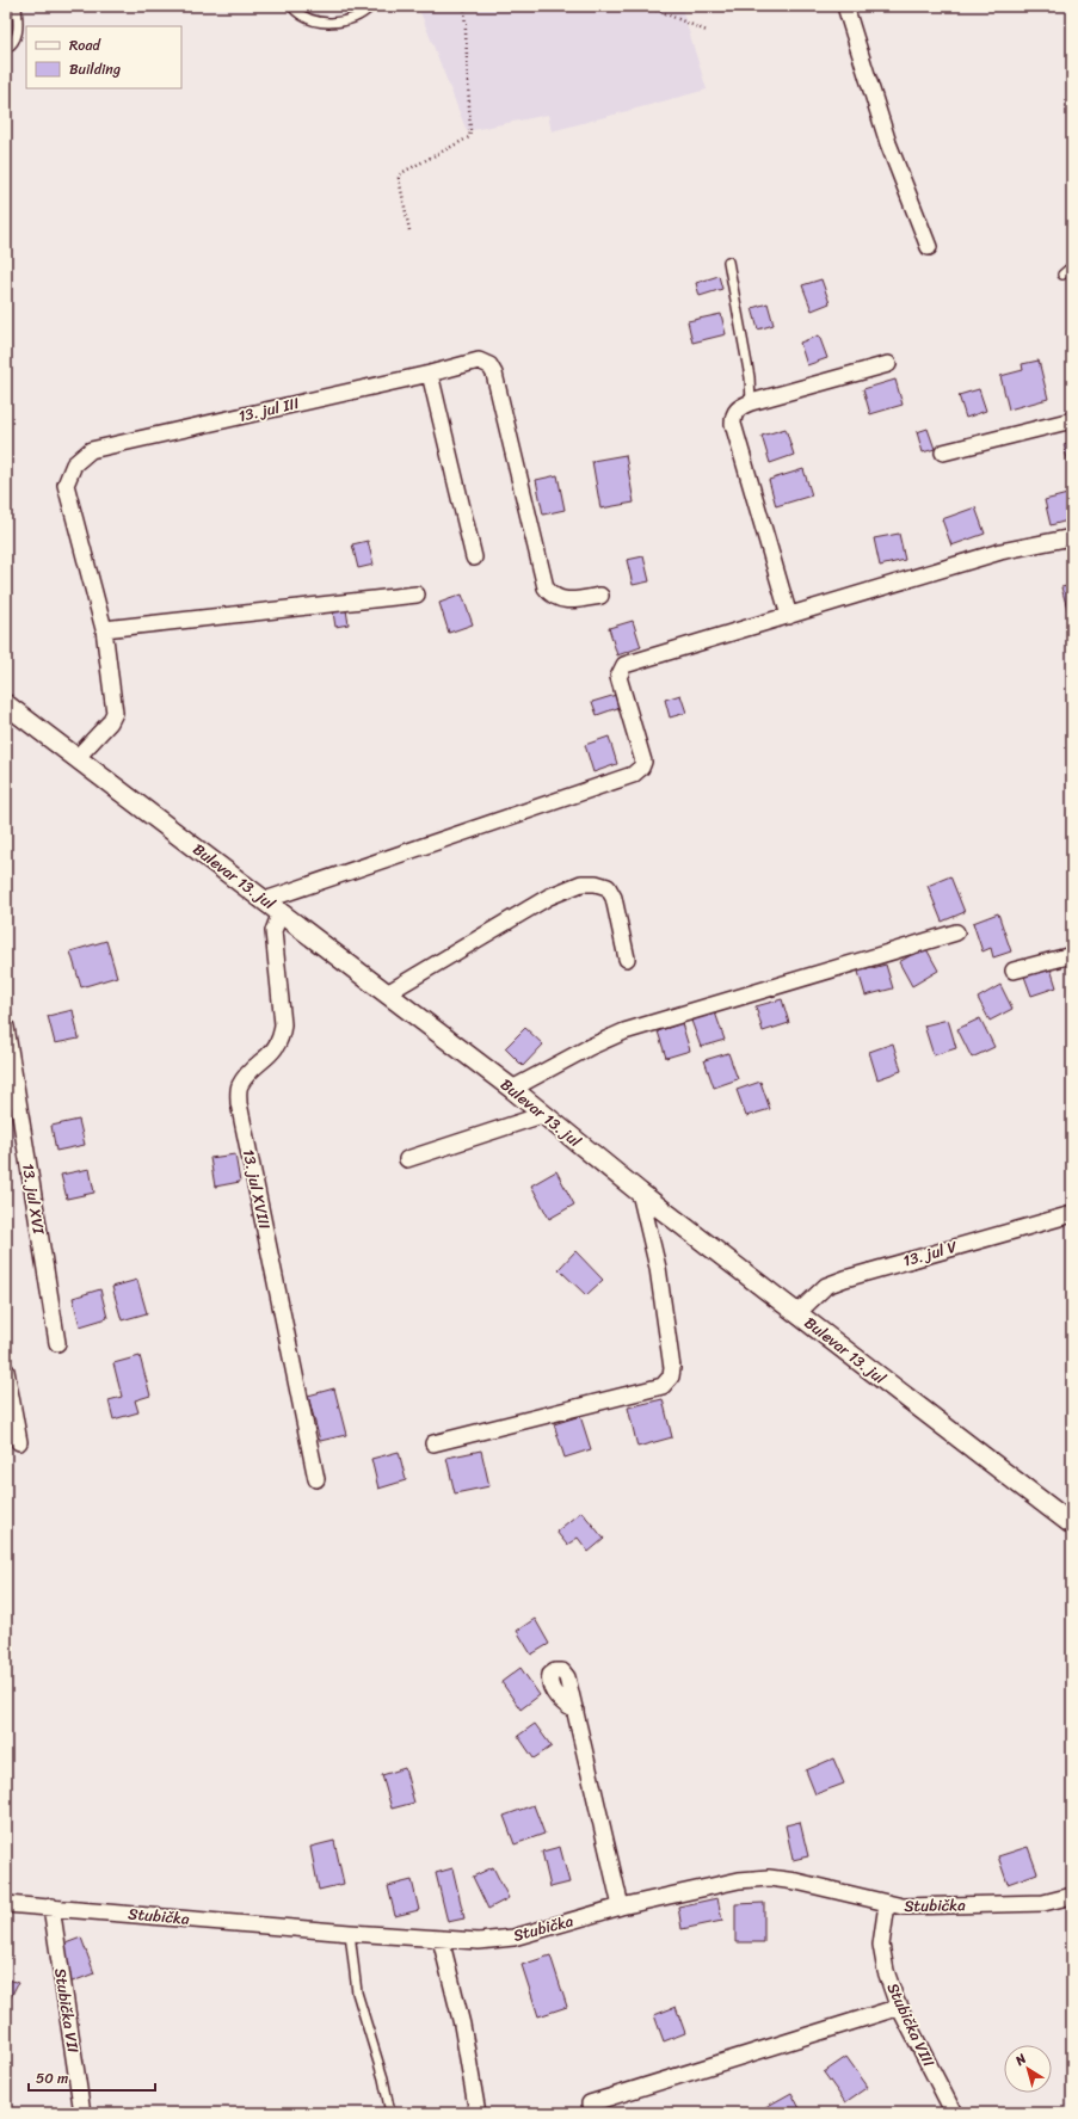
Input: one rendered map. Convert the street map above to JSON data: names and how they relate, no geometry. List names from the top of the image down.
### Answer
{
  "streets": {
    "street": [
      "13. jul III",
      "Bulevar 13. jul",
      "13. jul XVIII",
      "13. jul XVI",
      "13. jul V",
      "Stubička",
      "Stubička VII",
      "Stubička VIII"
    ]
  },
  "crossings": [
    ["13. jul III", "Bulevar 13. jul"],
    ["Bulevar 13. jul", "13. jul XVIII"],
    ["Bulevar 13. jul", "13. jul V"],
    ["Stubička", "Stubička VII"],
    ["Stubička", "Stubička VIII"]
  ],
  "legend": ["Road", "Building"],
  "scale_bar": "50 m",
  "north": "top left"
}
